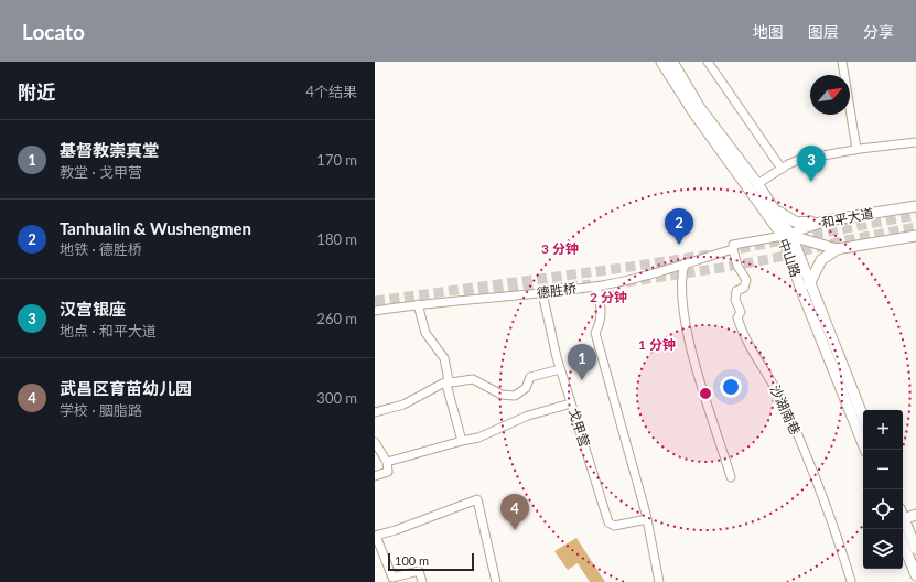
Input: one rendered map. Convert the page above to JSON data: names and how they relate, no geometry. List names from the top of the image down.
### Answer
{
  "streets": {
    "main road": ["和平大道", "中山路"],
    "street": ["德胜桥", "沙湖南巷", "戈甲营"]
  },
  "crossings": [
    ["和平大道", "中山路"],
    ["和平大道", "德胜桥"],
    ["中山路", "德胜桥"],
    ["德胜桥", "沙湖南巷"],
    ["德胜桥", "戈甲营"]
  ],
  "scale_bar": "100 m",
  "north": "top right",
  "page": {
    "header": "Locato",
    "nav": ["地图", "图层", "分享"],
    "heading": ["附近", "4个结果"],
    "list": [
      {
        "mark": "1",
        "name": "基督教崇真堂",
        "note": "教堂 · 戈甲营",
        "value": "170 m"
      },
      {
        "mark": "2",
        "name": "Tanhualin & Wushengmen",
        "note": "地铁 · 德胜桥",
        "value": "180 m"
      },
      {
        "mark": "3",
        "name": "汉宫银座",
        "note": "地点 · 和平大道",
        "value": "260 m"
      },
      {
        "mark": "4",
        "name": "武昌区育苗幼儿园",
        "note": "学校 · 胭脂路",
        "value": "300 m"
      }
    ],
    "pins": [
      "3",
      "2",
      "1",
      "4"
    ],
    "map_buttons": ["+", "−"],
    "scale": "100 m"
  },
  "rings": ["3 分钟", "2 分钟", "1 分钟"]
}
